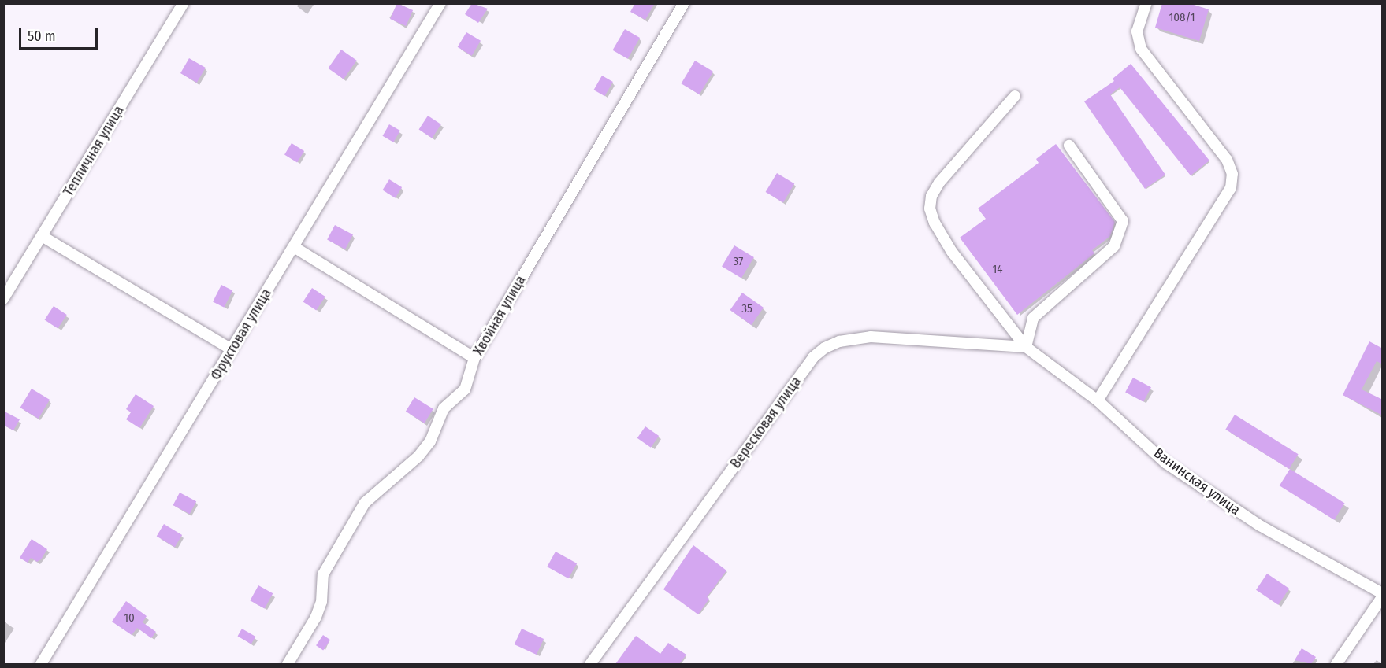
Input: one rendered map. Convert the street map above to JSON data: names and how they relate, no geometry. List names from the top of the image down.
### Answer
{
  "streets": {
    "street": [
      "Тепличная улица",
      "Хвойная улица",
      "Фруктовая улица",
      "Вересковая улица",
      "Ванинская улица"
    ]
  },
  "crossings": [
    ["Вересковая улица", "Ванинская улица"]
  ],
  "house_numbers": [
    "108/1",
    "37",
    "14",
    "35",
    "10"
  ],
  "scale_bar": "50 m"
}
